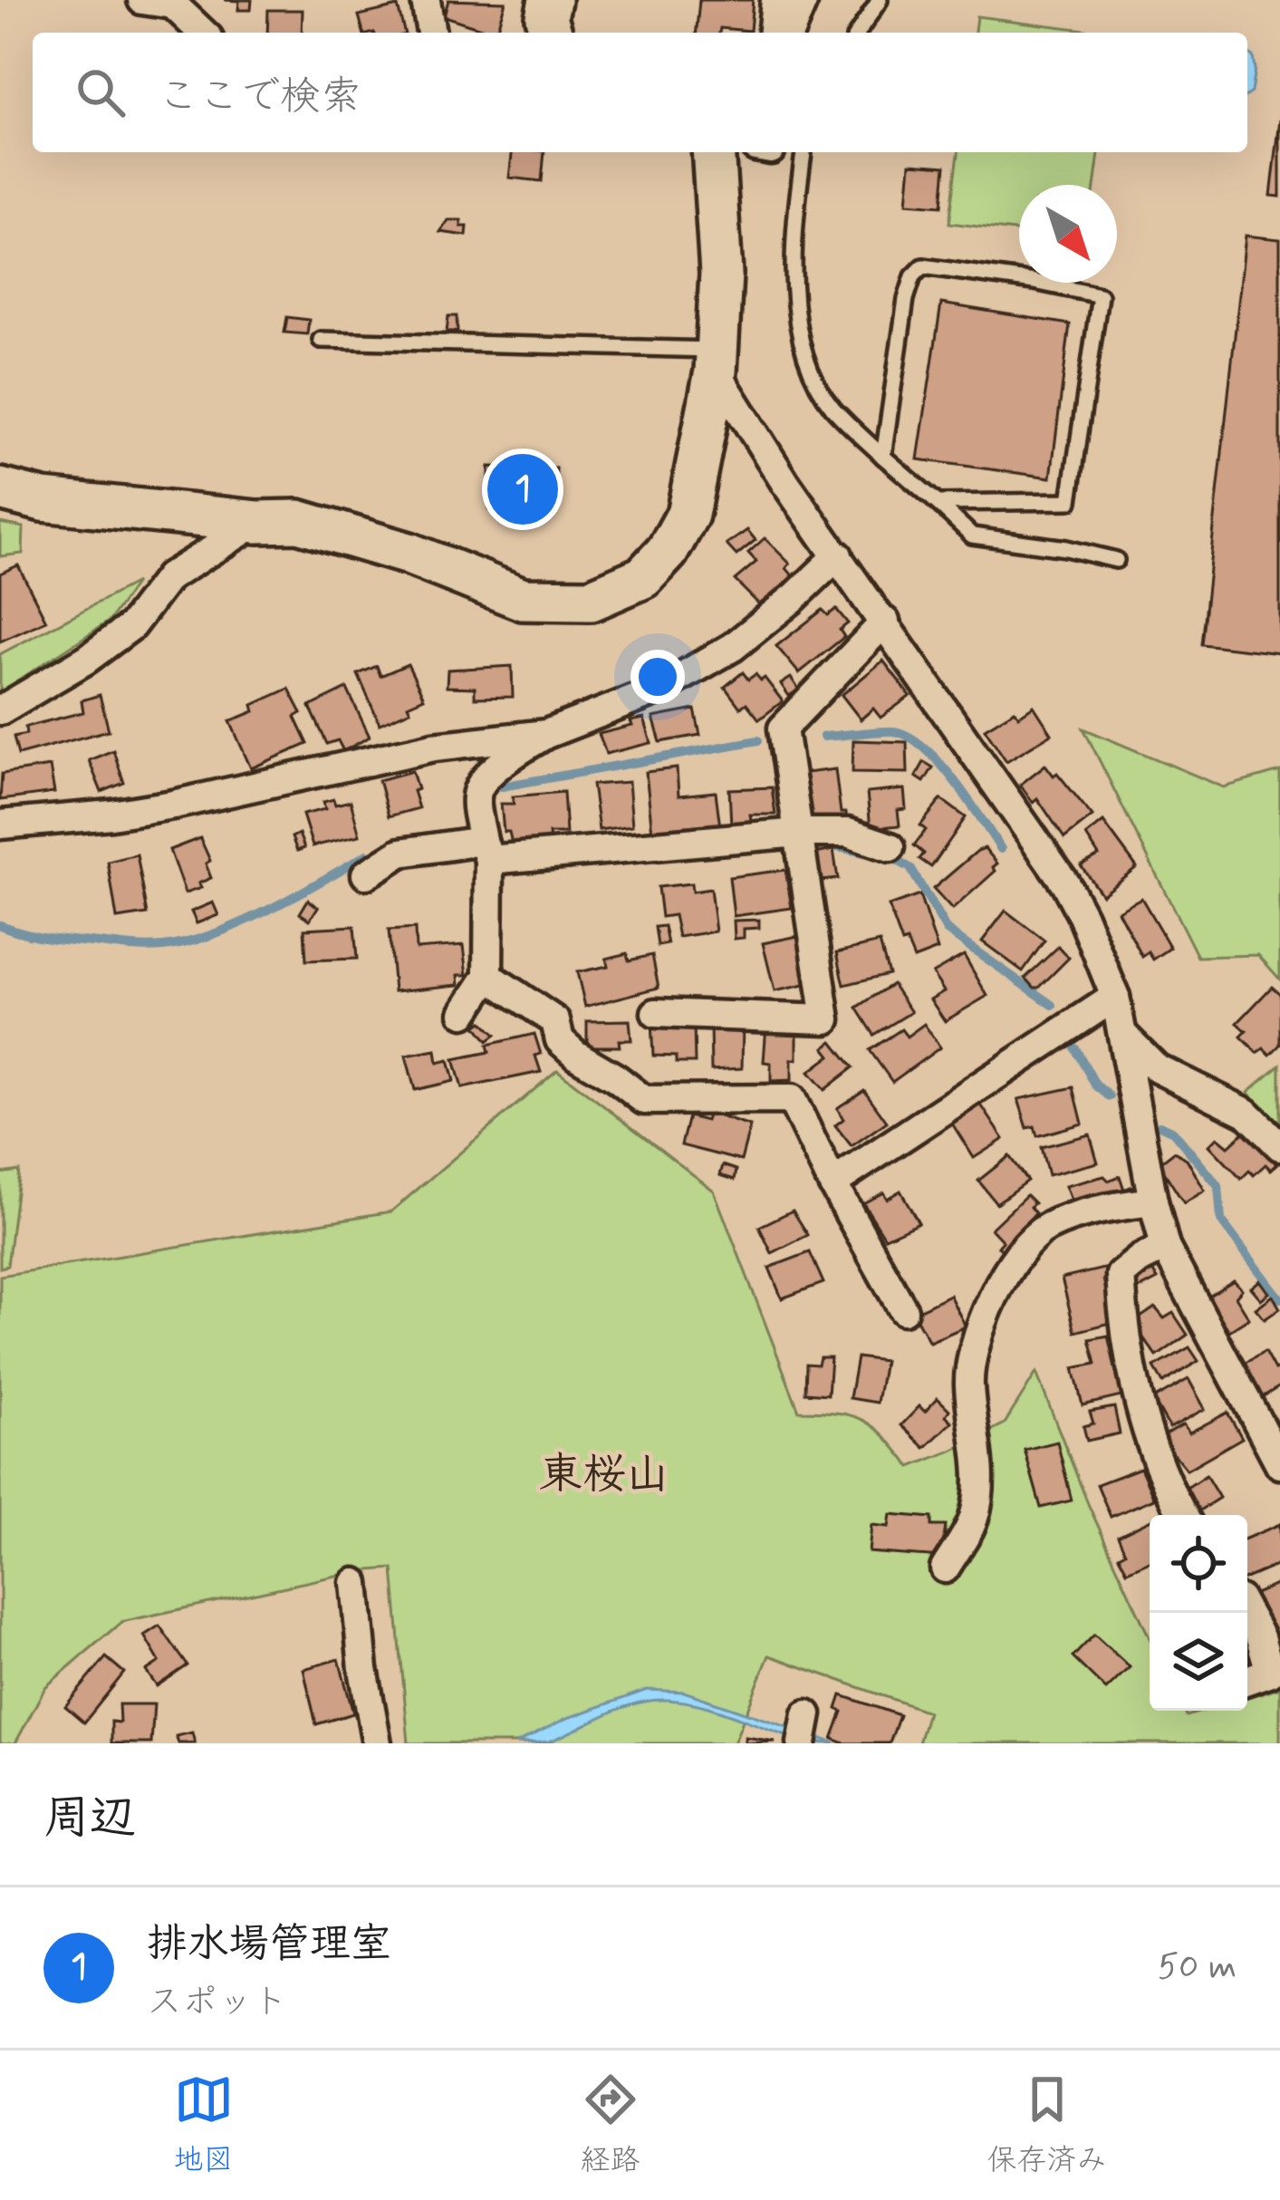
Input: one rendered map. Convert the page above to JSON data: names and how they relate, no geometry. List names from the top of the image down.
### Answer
{
  "districts": ["東桜山"],
  "north": "bottom right",
  "page": {
    "search": "ここで検索",
    "pins": "1",
    "heading": "周辺",
    "list": [
      {
        "mark": "1",
        "name": "排水場管理室",
        "note": "スポット",
        "value": "50 m"
      }
    ],
    "nav": ["地図", "経路", "保存済み"]
  }
}
